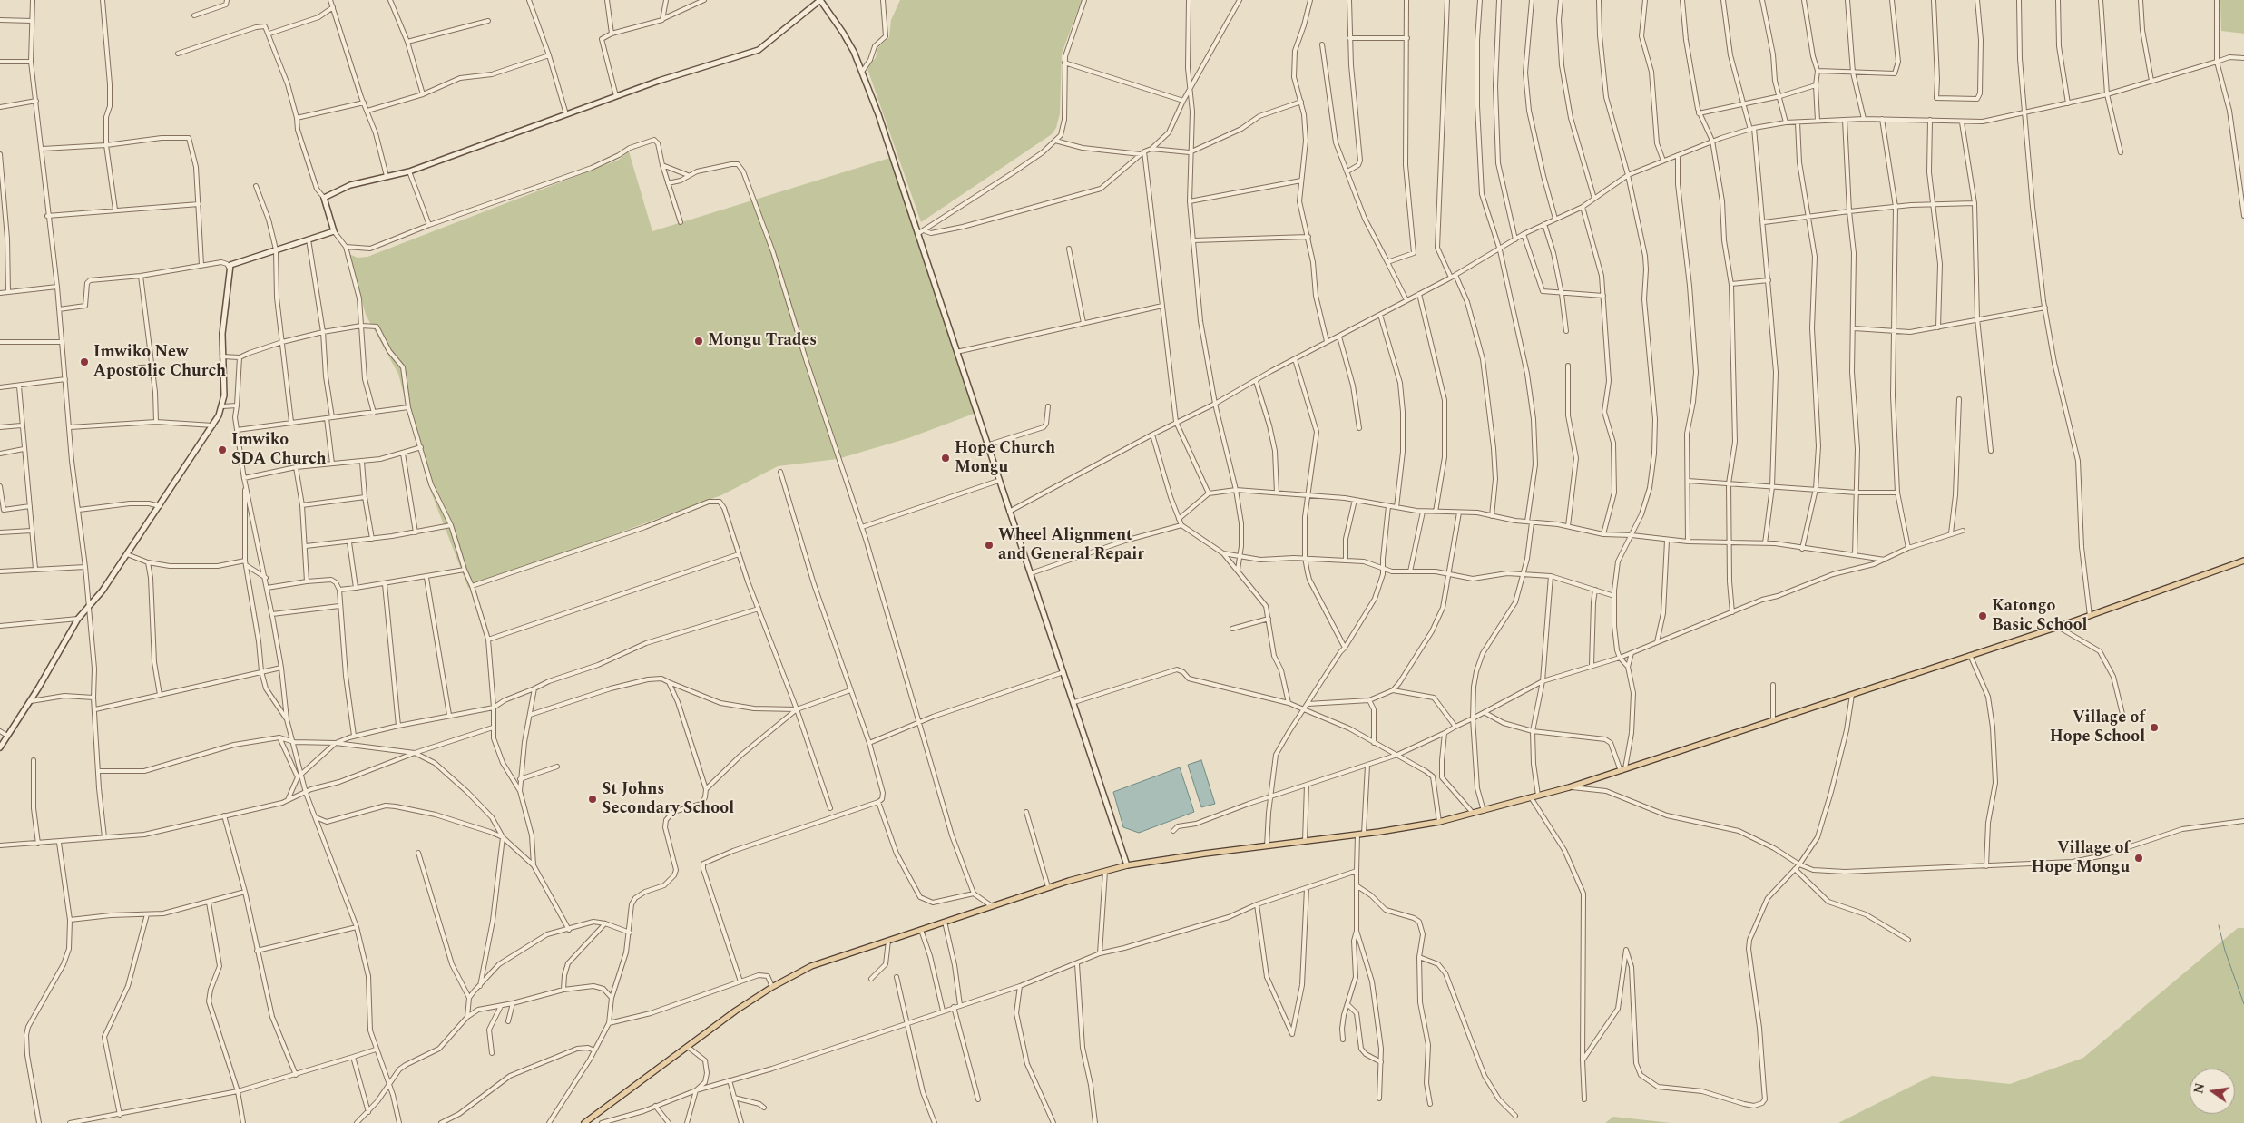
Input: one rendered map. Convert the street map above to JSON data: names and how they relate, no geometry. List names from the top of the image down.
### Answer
{
  "places": [
    "Mongu Trades",
    "Imwiko New Apostolic Church",
    "Imwiko SDA Church",
    "Hope Church Mongu",
    "Wheel Alignment and General Repair",
    "Katongo Basic School",
    "Village of Hope School",
    "St Johns Secondary School",
    "Village of Hope Mongu"
  ],
  "north": "left"
}
